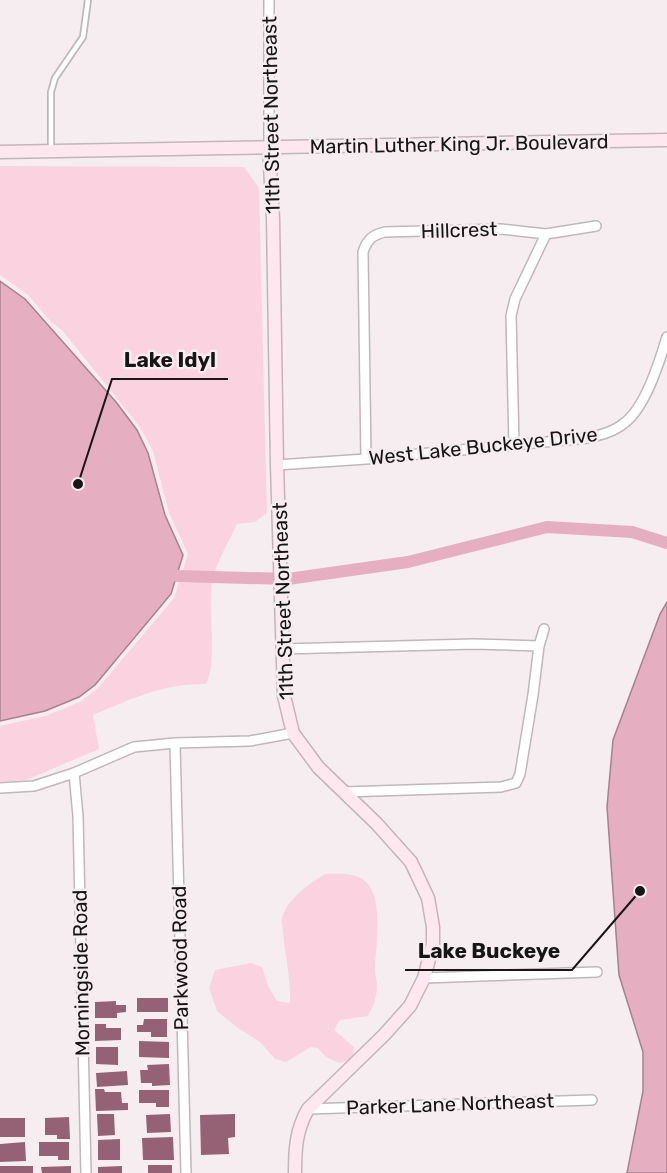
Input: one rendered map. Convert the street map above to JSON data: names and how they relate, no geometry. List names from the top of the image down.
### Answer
{
  "streets": {
    "street": [
      "11th Street Northeast",
      "Martin Luther King Jr. Boulevard",
      "Hillcrest",
      "West Lake Buckeye Drive",
      "Parkwood Road",
      "Morningside Road",
      "Parker Lane Northeast"
    ]
  },
  "crossings": [
    ["11th Street Northeast", "Martin Luther King Jr. Boulevard"],
    ["11th Street Northeast", "West Lake Buckeye Drive"],
    ["11th Street Northeast", "Parker Lane Northeast"],
    ["Hillcrest", "West Lake Buckeye Drive"]
  ],
  "places": ["Lake Idyl", "Lake Buckeye"]
}
